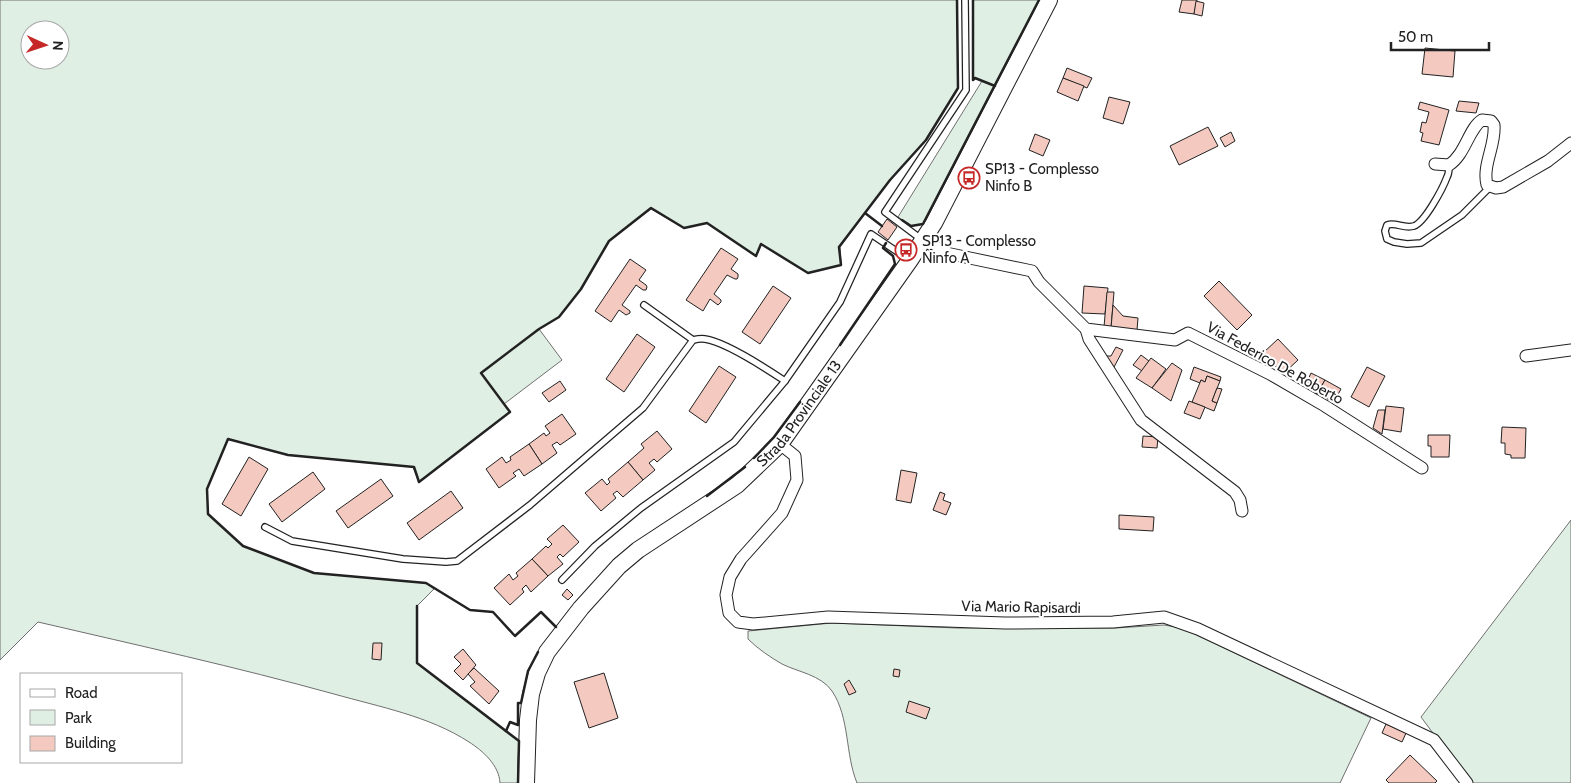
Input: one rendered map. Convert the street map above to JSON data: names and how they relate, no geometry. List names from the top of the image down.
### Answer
{
  "streets": {
    "main road": ["Strada Provinciale 13"],
    "street": ["Via Federico De Roberto", "Via Mario Rapisardi"]
  },
  "crossings": [
    ["Strada Provinciale 13", "Via Mario Rapisardi"]
  ],
  "places": {
    "bus stop": ["SP13 - Complesso Ninfo B", "SP13 - Complesso Ninfo A"]
  },
  "legend": ["Road", "Park", "Building"],
  "scale_bar": "50 m",
  "north": "right"
}
